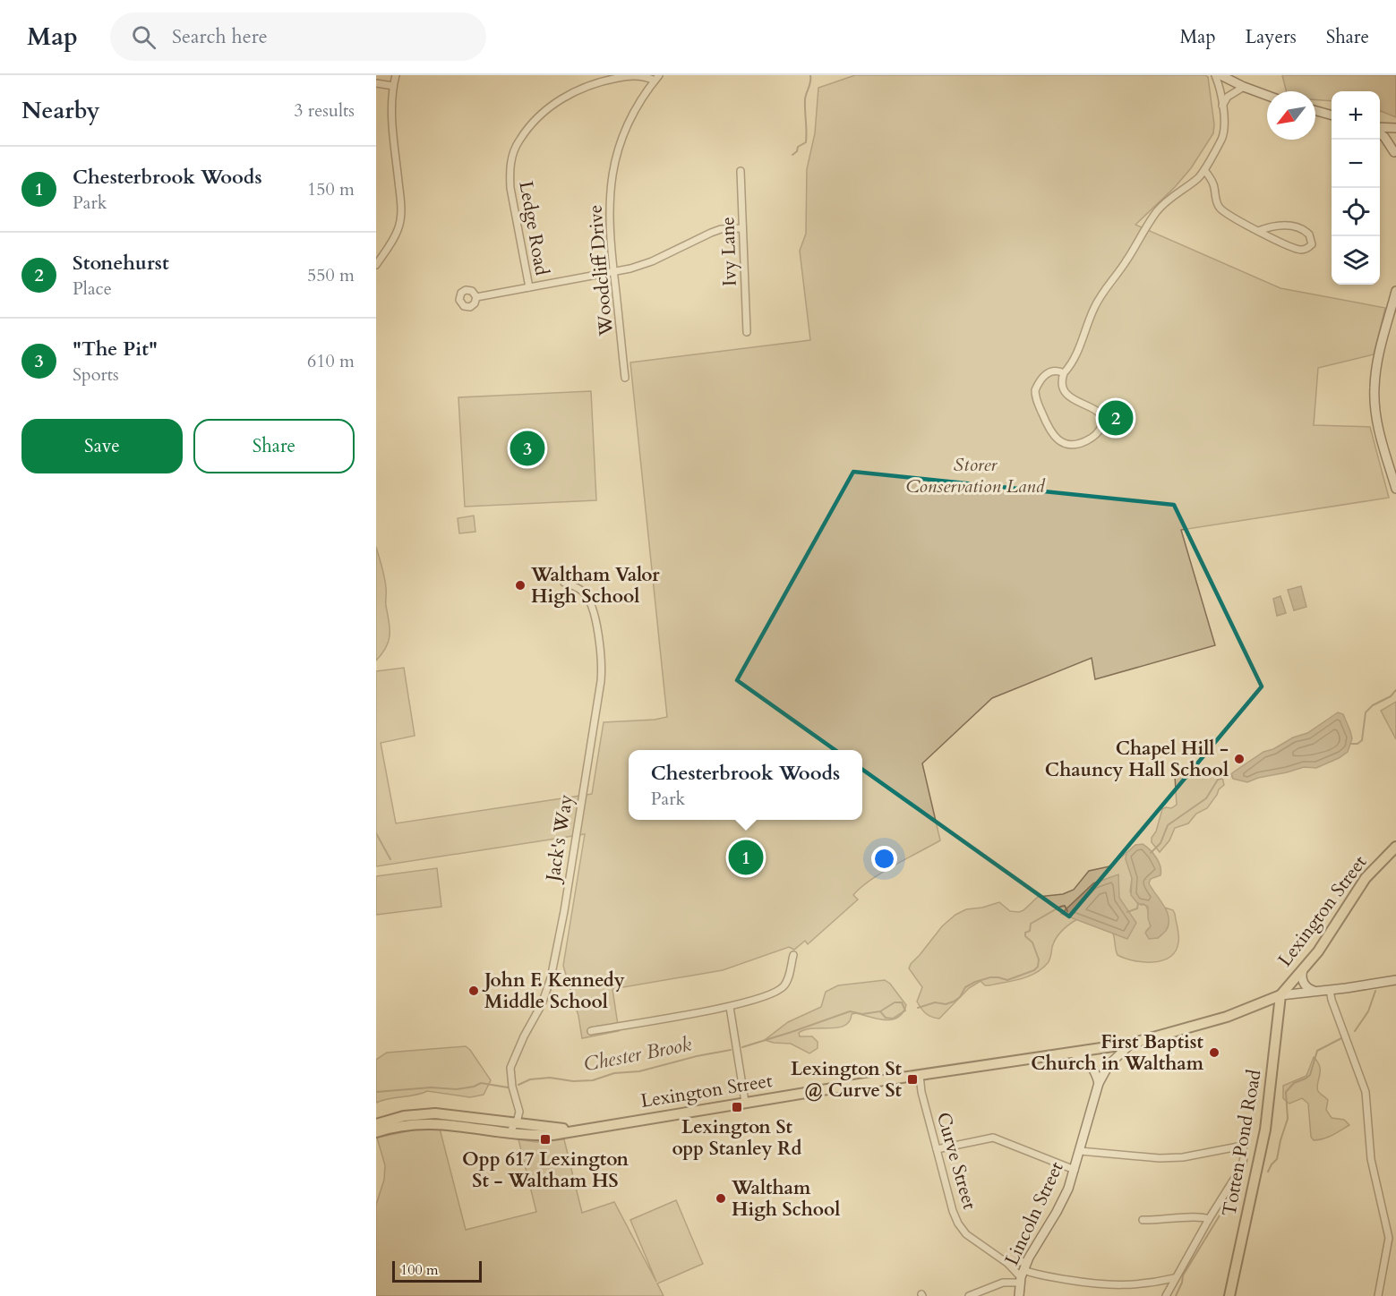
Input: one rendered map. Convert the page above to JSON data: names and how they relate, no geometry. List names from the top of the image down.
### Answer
{
  "streets": {
    "main road": ["Lexington Street", "Totten Pond Road", "Lincoln Street"],
    "street": [
      "Ledge Road",
      "Ivy Lane",
      "Woodcliff Drive",
      "Jack's Way",
      "Curve Street"
    ]
  },
  "crossings": [
    ["Ledge Road", "Woodcliff Drive"],
    ["Jack's Way", "Lexington Street"],
    ["Lexington Street", "Totten Pond Road"],
    ["Lexington Street", "Curve Street"],
    ["Lexington Street", "Lincoln Street"],
    ["Curve Street", "Lincoln Street"]
  ],
  "water": ["Chester Brook"],
  "parks": ["Storer Conservation Land"],
  "places": {
    "other": [
      "Waltham Valor High School",
      "Chapel Hill - Chauncy Hall School",
      "John F. Kennedy Middle School",
      "First Baptist Church in Waltham",
      "Waltham High School"
    ],
    "transit": ["Lexington St @ Curve St", "Lexington St opp Stanley Rd", "Opp 617 Lexington St - Waltham HS"]
  },
  "scale_bar": "100 m",
  "north": "bottom left",
  "page": {
    "header": "Map",
    "search": "Search here",
    "nav": ["Map", "Layers", "Share"],
    "heading": ["Nearby", "3 results"],
    "map_buttons": ["+", "−"],
    "list": [
      {
        "mark": "1",
        "name": "Chesterbrook Woods",
        "note": "Park",
        "value": "150 m"
      },
      {
        "mark": "2",
        "name": "Stonehurst",
        "note": "Place",
        "value": "550 m"
      },
      {
        "mark": "3",
        "name": "\"The Pit\"",
        "note": "Sports",
        "value": "610 m"
      }
    ],
    "pins": ["2", "3", "1"],
    "buttons": ["Save", "Share"],
    "popup": ["Chesterbrook Woods", "Park"],
    "scale": "100 m"
  }
}
